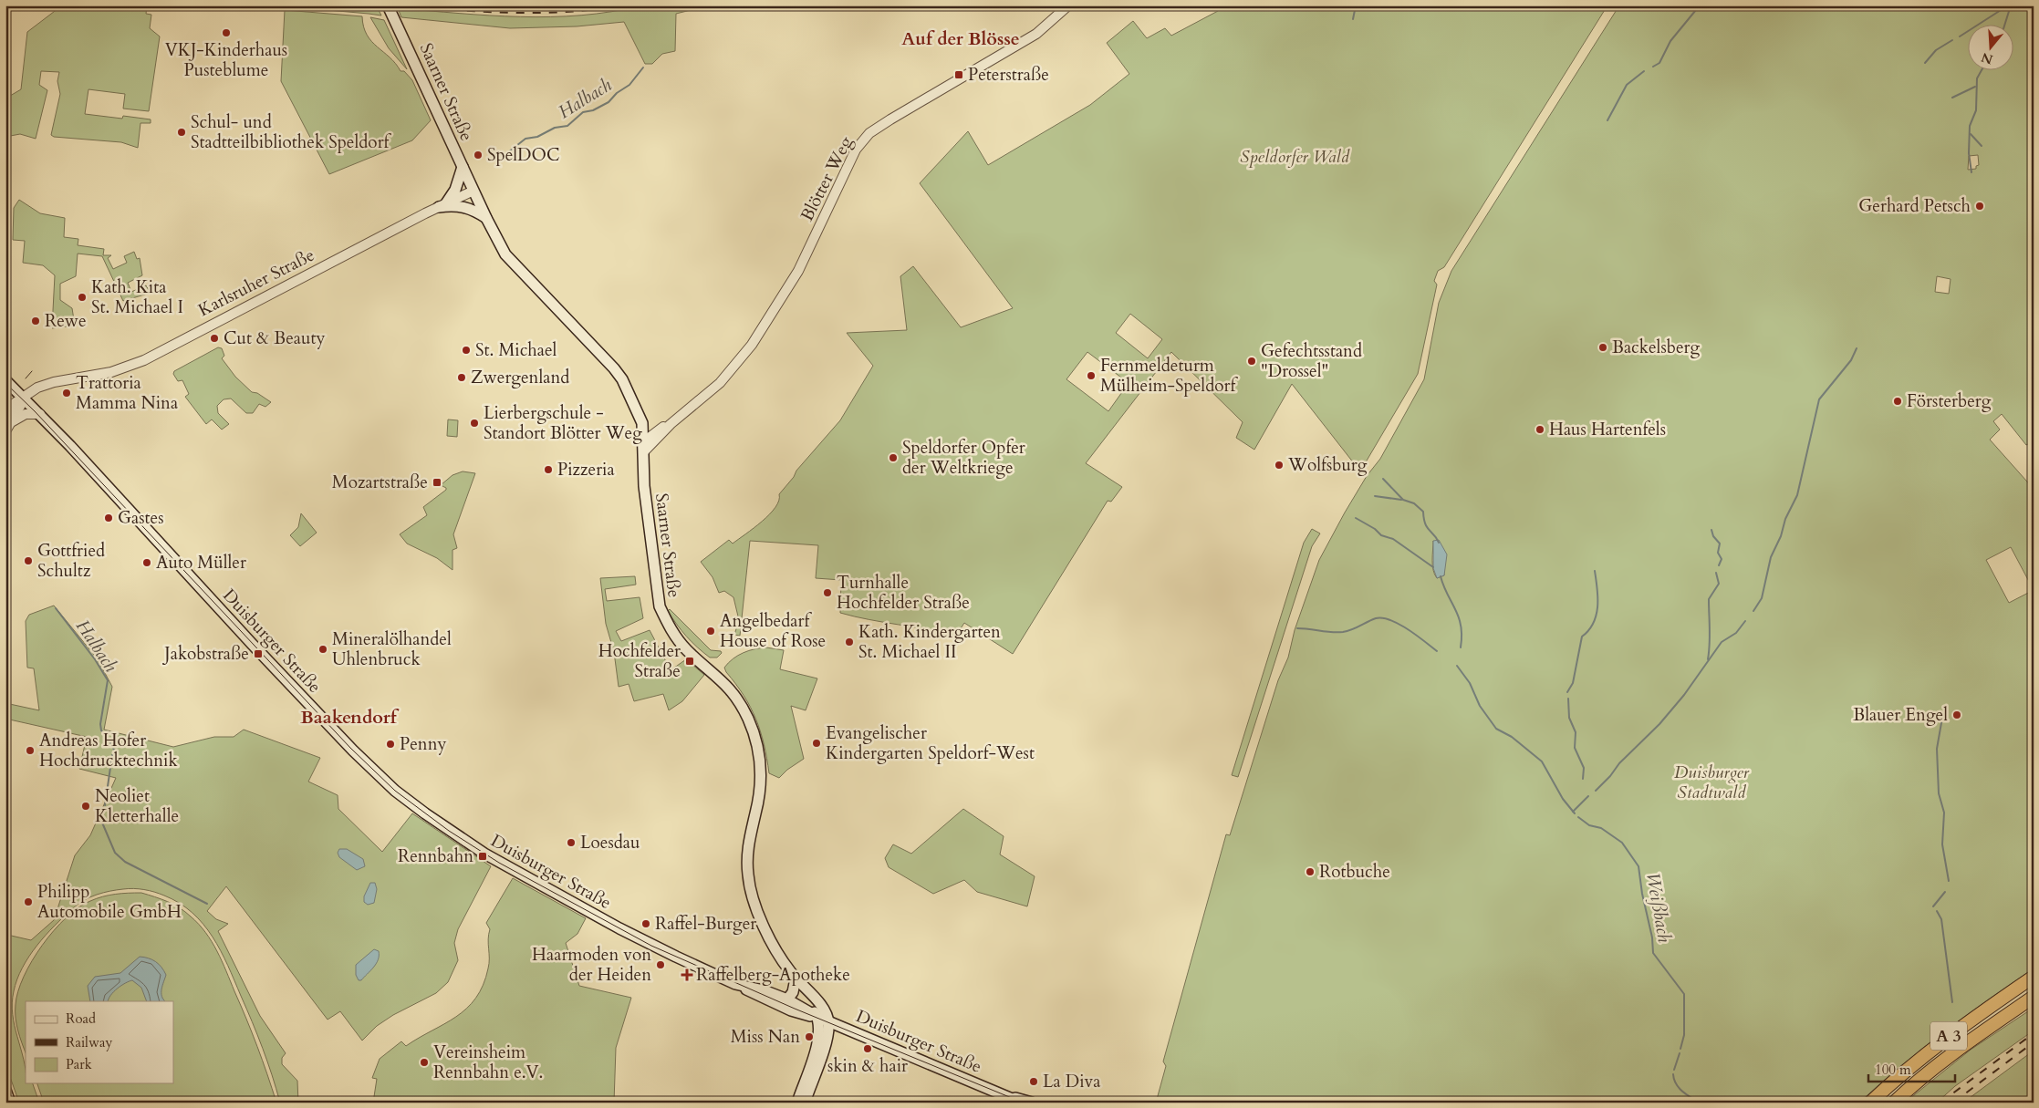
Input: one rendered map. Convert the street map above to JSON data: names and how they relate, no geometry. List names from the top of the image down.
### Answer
{
  "streets": {
    "highway": ["A 3"],
    "main road": ["Saarner Straße", "Duisburger Straße"],
    "street": ["Blötter Weg", "Karlsruher Straße"]
  },
  "crossings": [
    ["Saarner Straße", "Blötter Weg"],
    ["Saarner Straße", "Karlsruher Straße"],
    ["Saarner Straße", "Duisburger Straße"],
    ["Karlsruher Straße", "Duisburger Straße"]
  ],
  "districts": ["Auf der Blösse", "Baakendorf"],
  "water": ["Halbach", "Weißbach"],
  "parks": ["Speldorfer Wald", "Duisburger Stadtwald"],
  "places": {
    "other": [
      "VKJ-Kinderhaus Pusteblume",
      "Schul- und Stadtteilbibliothek Speldorf",
      "SpelDOC",
      "Gerhard Petsch",
      "Kath. Kita St. Michael I",
      "Rewe",
      "Cut & Beauty",
      "Backelsberg",
      "St. Michael",
      "Gefechtsstand \"Drossel\"",
      "Fernmeldeturm Mülheim-Speldorf",
      "Zwergenland",
      "Trattoria Mamma Nina",
      "Försterberg",
      "Lierbergschule - Standort Blötter Weg",
      "Haus Hartenfels",
      "Speldorfer Opfer der Weltkriege",
      "Wolfsburg",
      "Pizzeria",
      "Gastes",
      "Gottfried Schultz",
      "Auto Müller",
      "Turnhalle Hochfelder Straße",
      "Angelbedarf House of Rose",
      "Kath. Kindergarten St. Michael II",
      "Mineralölhandel Uhlenbruck",
      "Blauer Engel",
      "Evangelischer Kindergarten Speldorf-West",
      "Penny",
      "Andreas Hofer Hochdrucktechnik",
      "Neoliet Kletterhalle",
      "Loesdau",
      "Rotbuche",
      "Philipp Automobile GmbH",
      "Raffel-Burger",
      "Haarmoden von der Heiden",
      "Miss Nan",
      "skin & hair",
      "Vereinsheim Rennbahn e.V.",
      "La Diva"
    ],
    "transit": [
      "Peterstraße",
      "Mozartstraße",
      "Jakobstraße",
      "Hochfelder Straße",
      "Rennbahn"
    ],
    "health": ["Raffelberg-Apotheke"]
  },
  "legend": ["Road", "Railway", "Park"],
  "scale_bar": "100 m",
  "north": "bottom"
}
